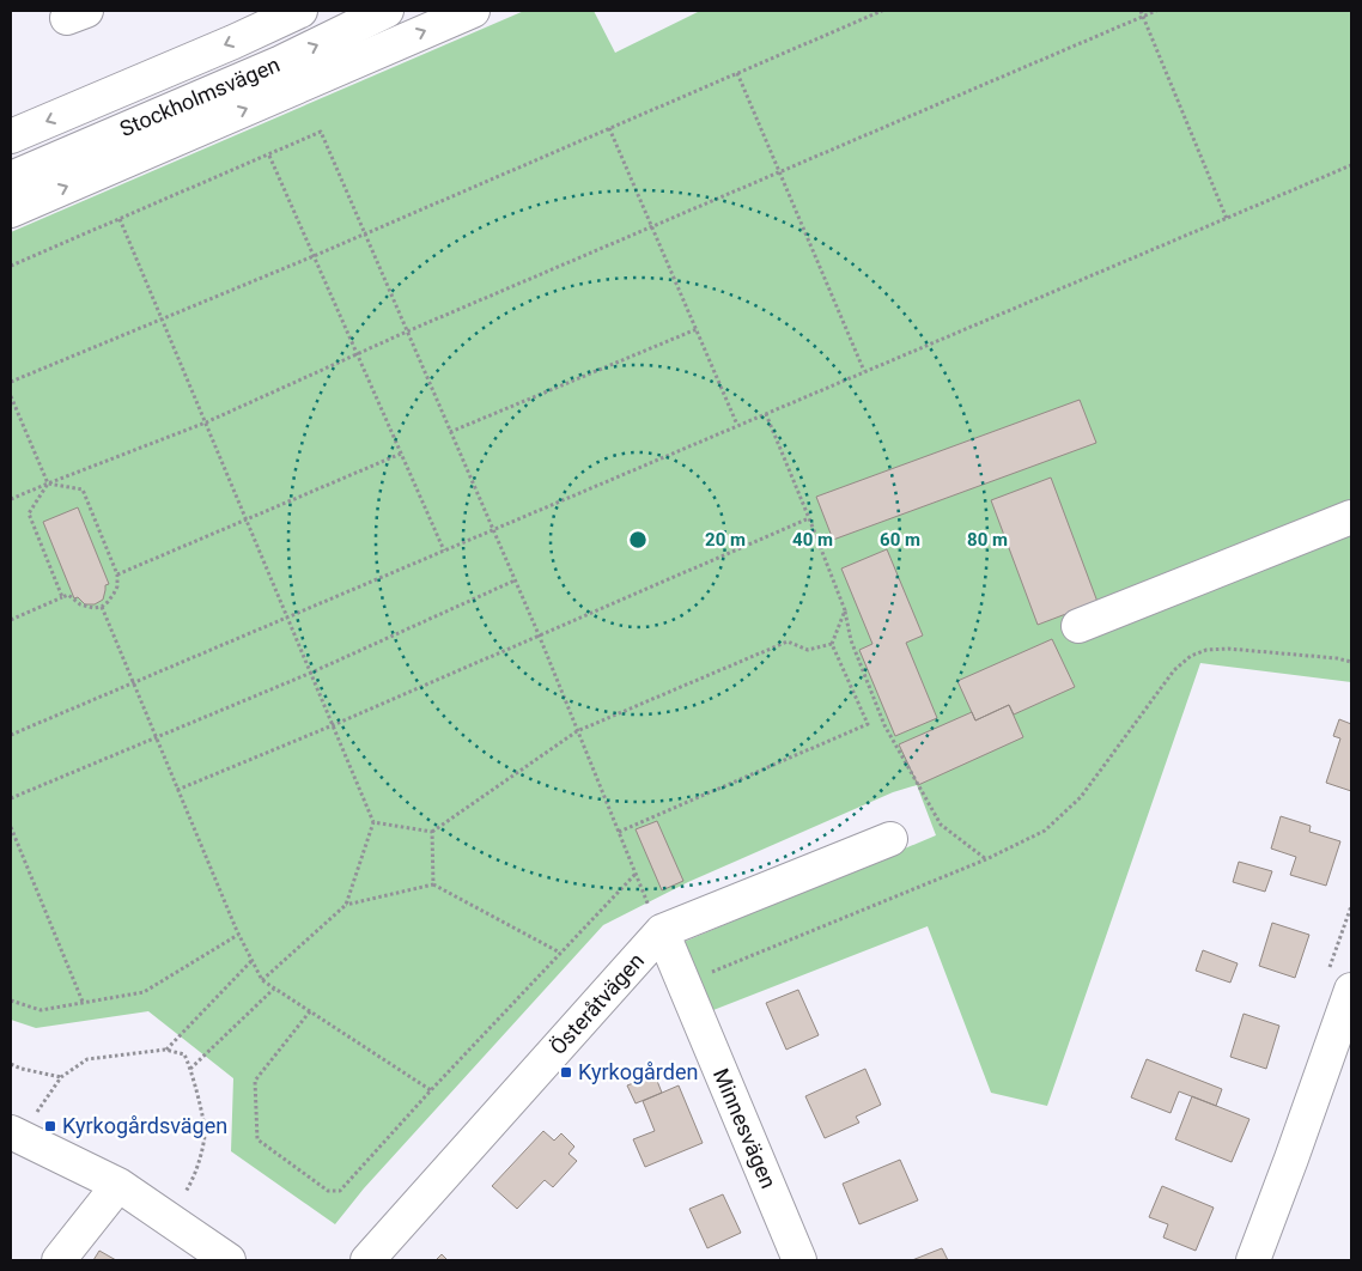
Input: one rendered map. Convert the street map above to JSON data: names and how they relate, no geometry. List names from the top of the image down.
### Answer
{
  "streets": {
    "street": ["Stockholmsvägen", "Österåtvägen", "Minnesvägen"]
  },
  "crossings": [
    ["Österåtvägen", "Minnesvägen"]
  ],
  "places": {
    "transit": ["Kyrkogården", "Kyrkogårdsvägen"]
  },
  "rings": [
    "20 m",
    "40 m",
    "60 m",
    "80 m"
  ]
}
